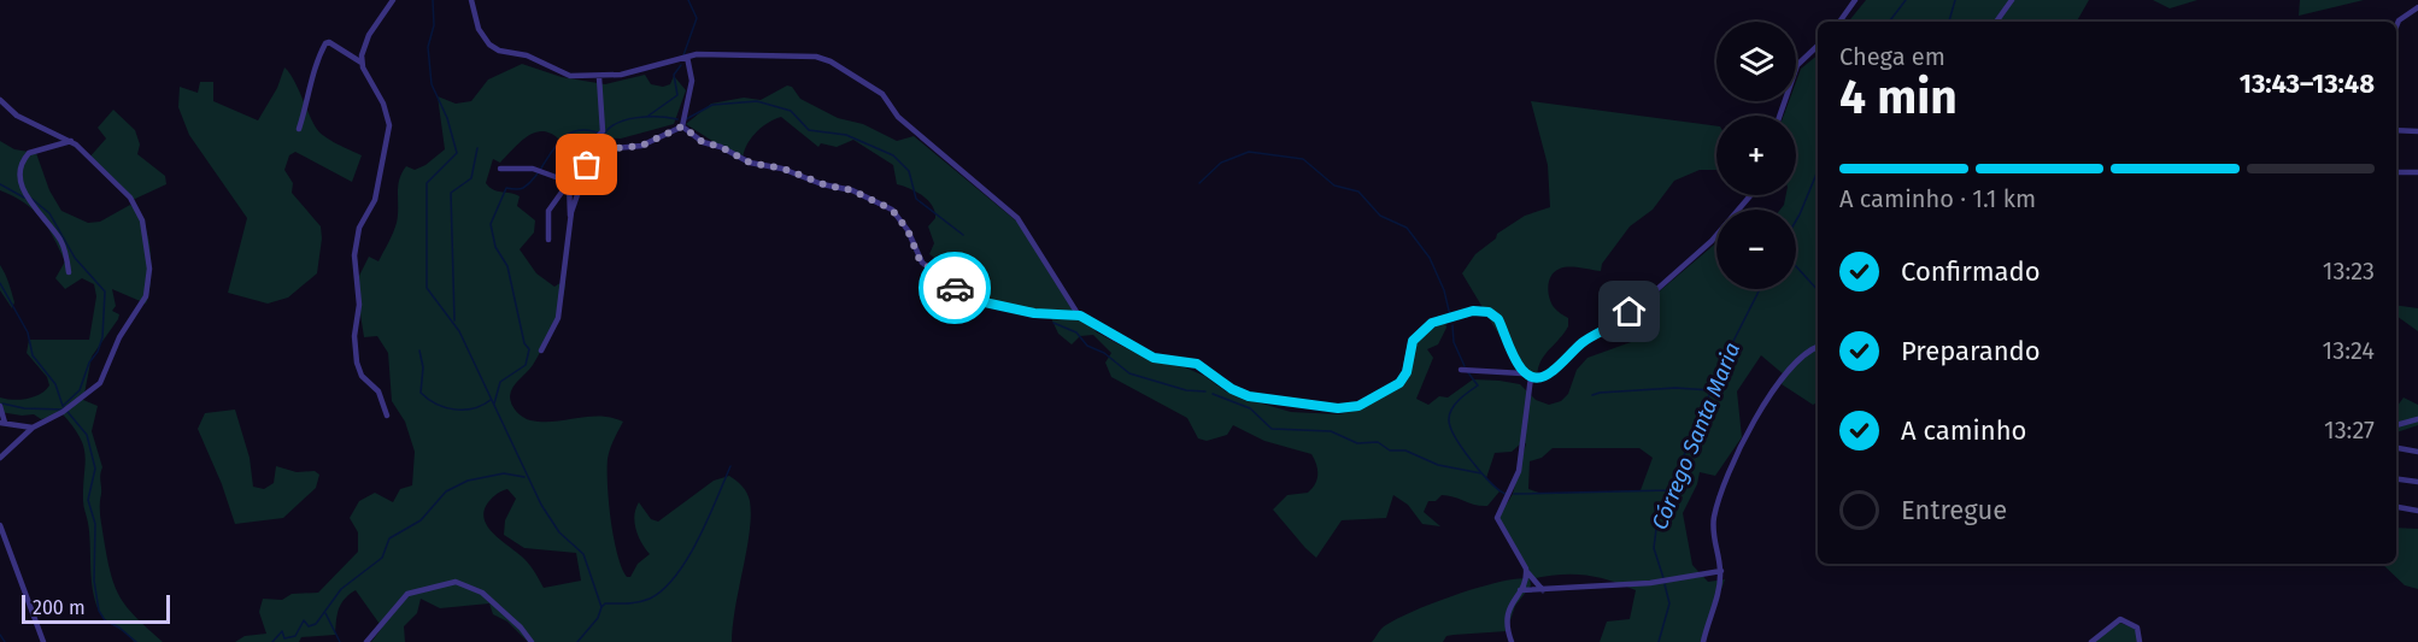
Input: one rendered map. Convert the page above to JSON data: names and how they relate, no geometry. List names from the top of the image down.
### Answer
{
  "water": ["Córrego Santa Maria"],
  "scale_bar": "200 m",
  "page": {
    "map_buttons": ["+", "−"],
    "heading": ["4 min", "Chega em", "13:43–13:48"],
    "bar": "A caminho · 1.1 km",
    "list": [
      ["Confirmado", "13:23"],
      ["Preparando", "13:24"],
      ["A caminho", "13:27"],
      "Entregue"
    ],
    "scale": "200 m"
  }
}
